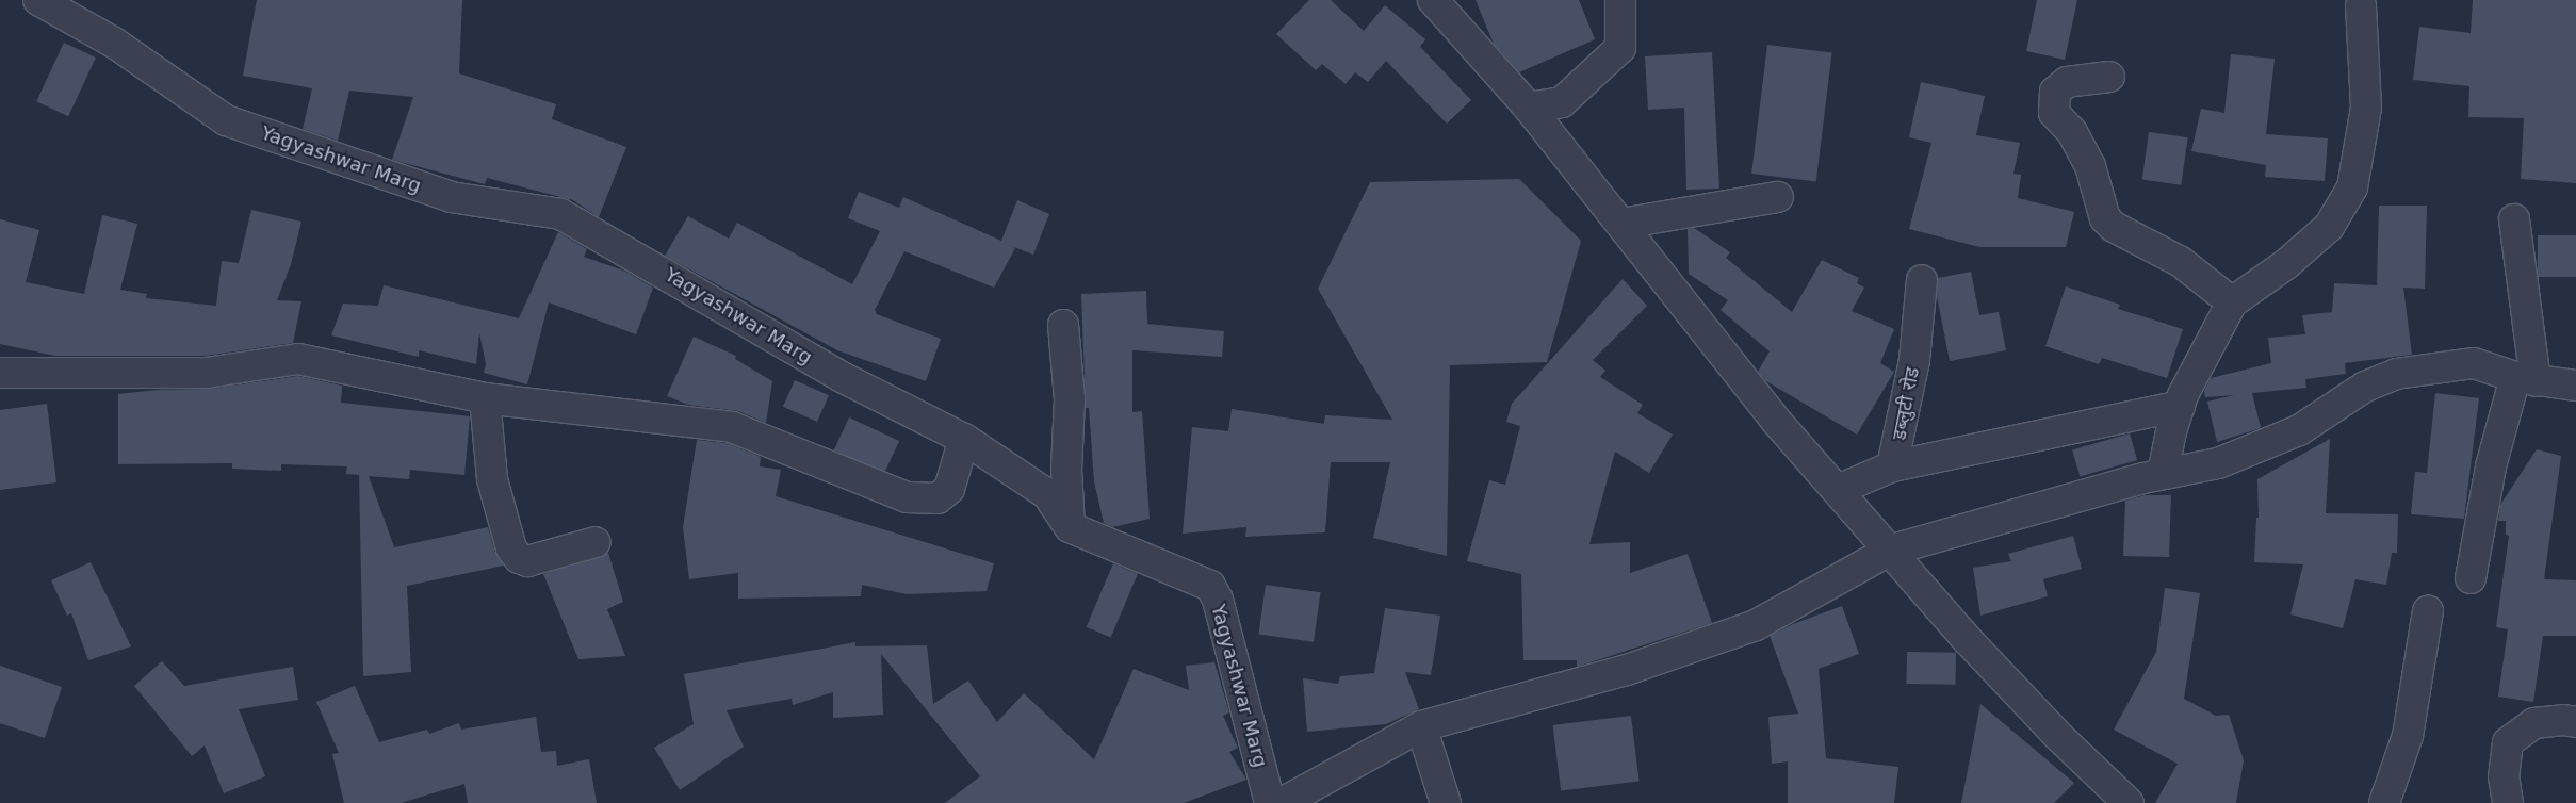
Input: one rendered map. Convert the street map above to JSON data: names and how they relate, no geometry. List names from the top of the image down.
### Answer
{
  "streets": {
    "street": ["Yagyashwar Marg", "डब्लुटी रोड"]
  }
}
